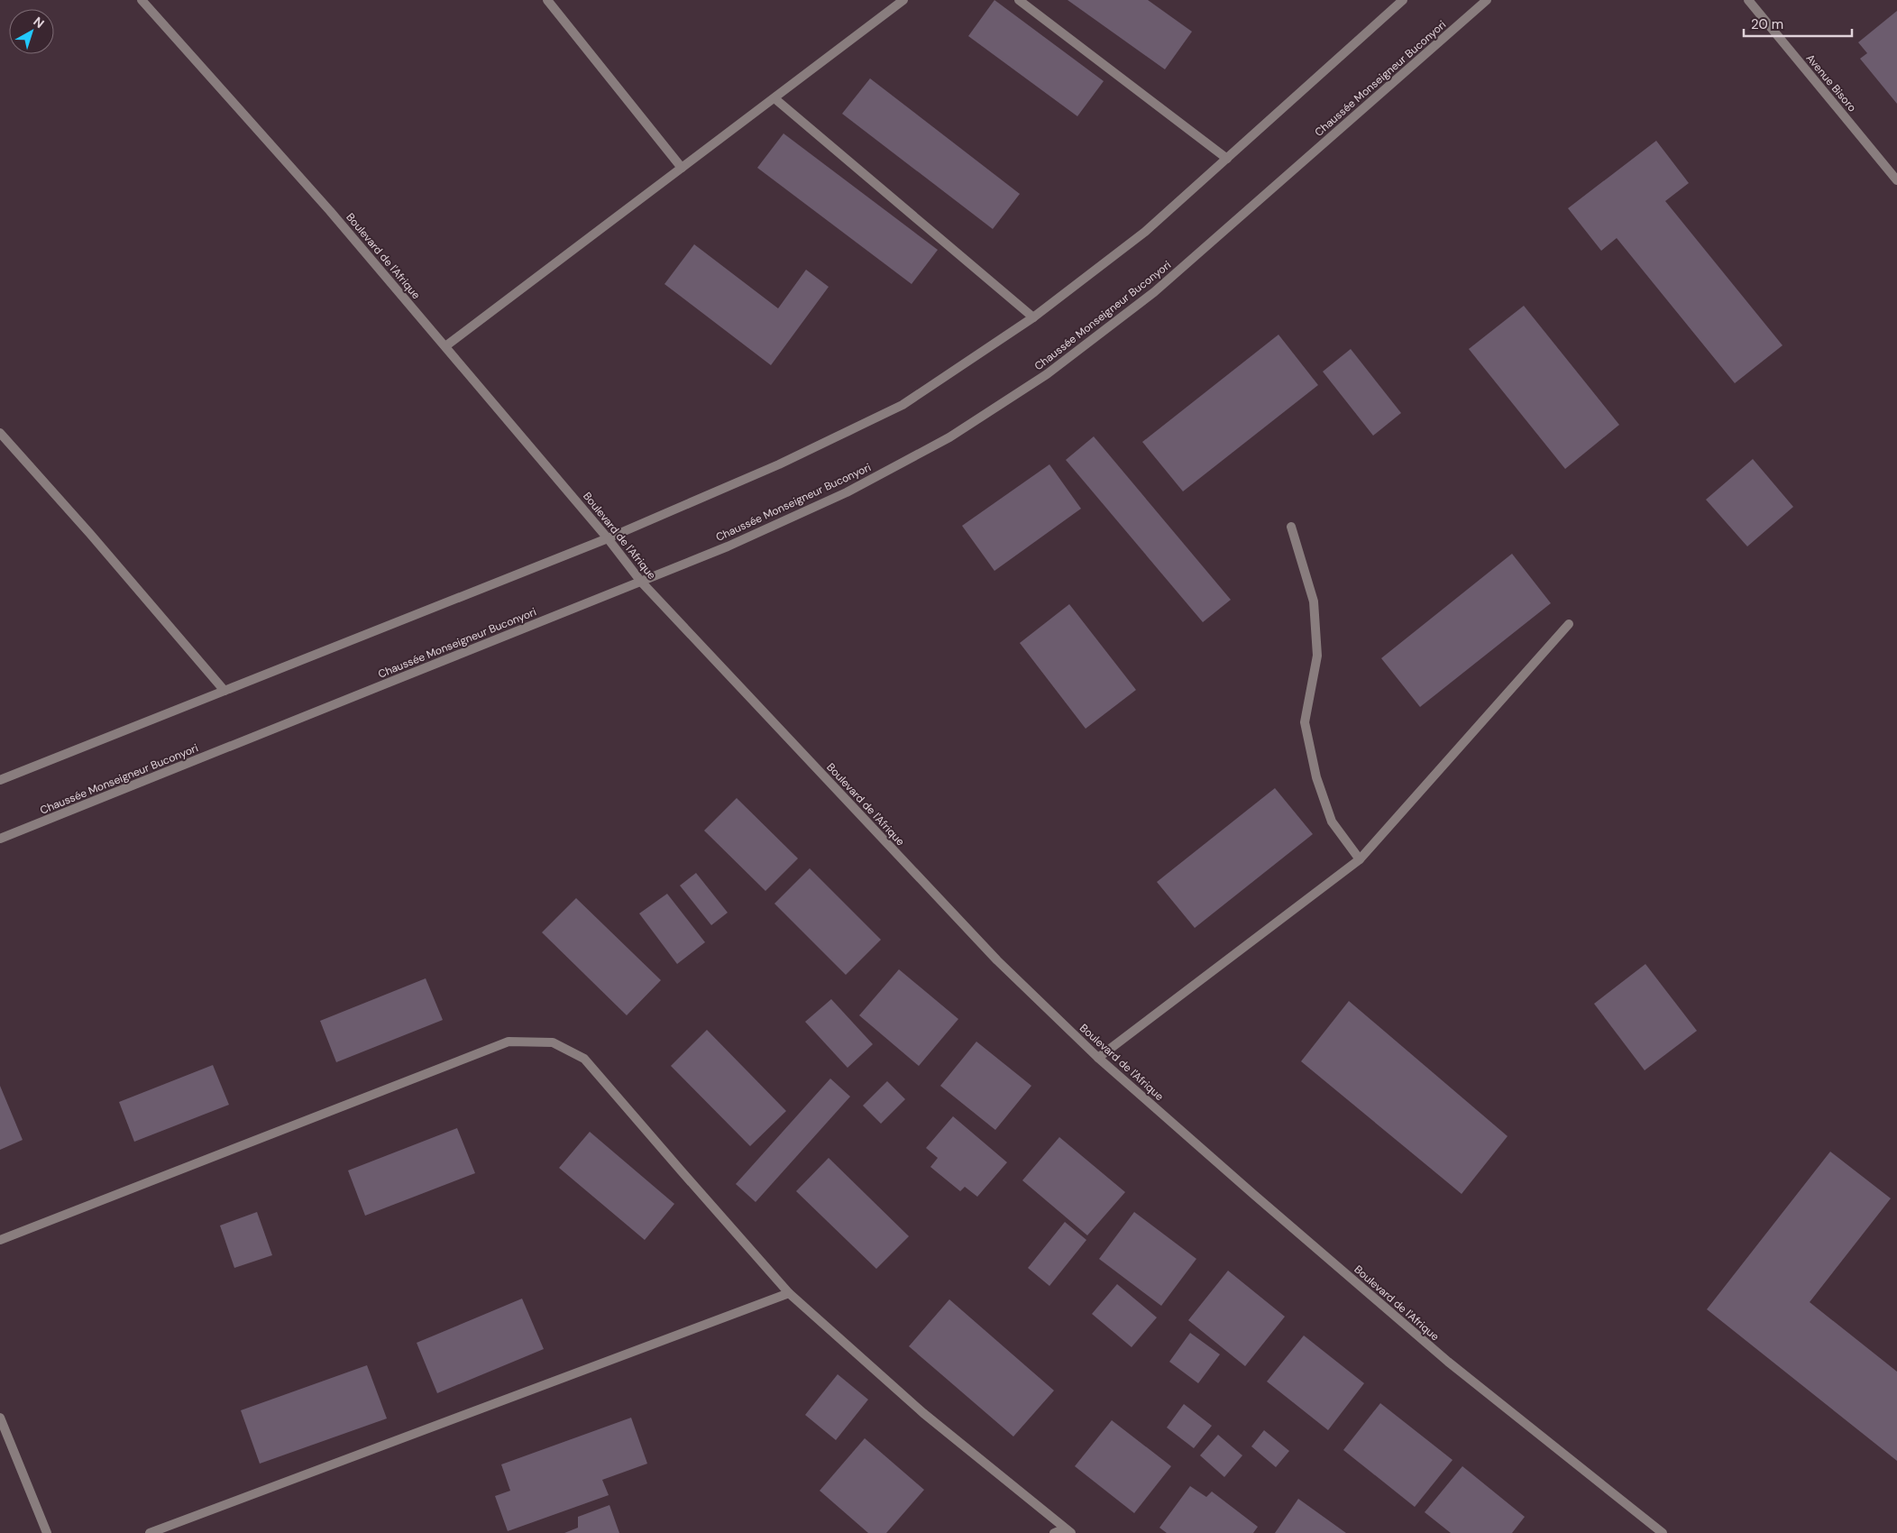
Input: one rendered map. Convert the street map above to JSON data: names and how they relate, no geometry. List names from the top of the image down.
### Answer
{
  "streets": {
    "street": ["Chaussée Monseigneur Buconyori", "Avenue Bisoro", "Boulevard de l'Afrique"]
  },
  "crossings": [
    ["Chaussée Monseigneur Buconyori", "Boulevard de l'Afrique"]
  ],
  "scale_bar": "20 m",
  "north": "top right"
}
